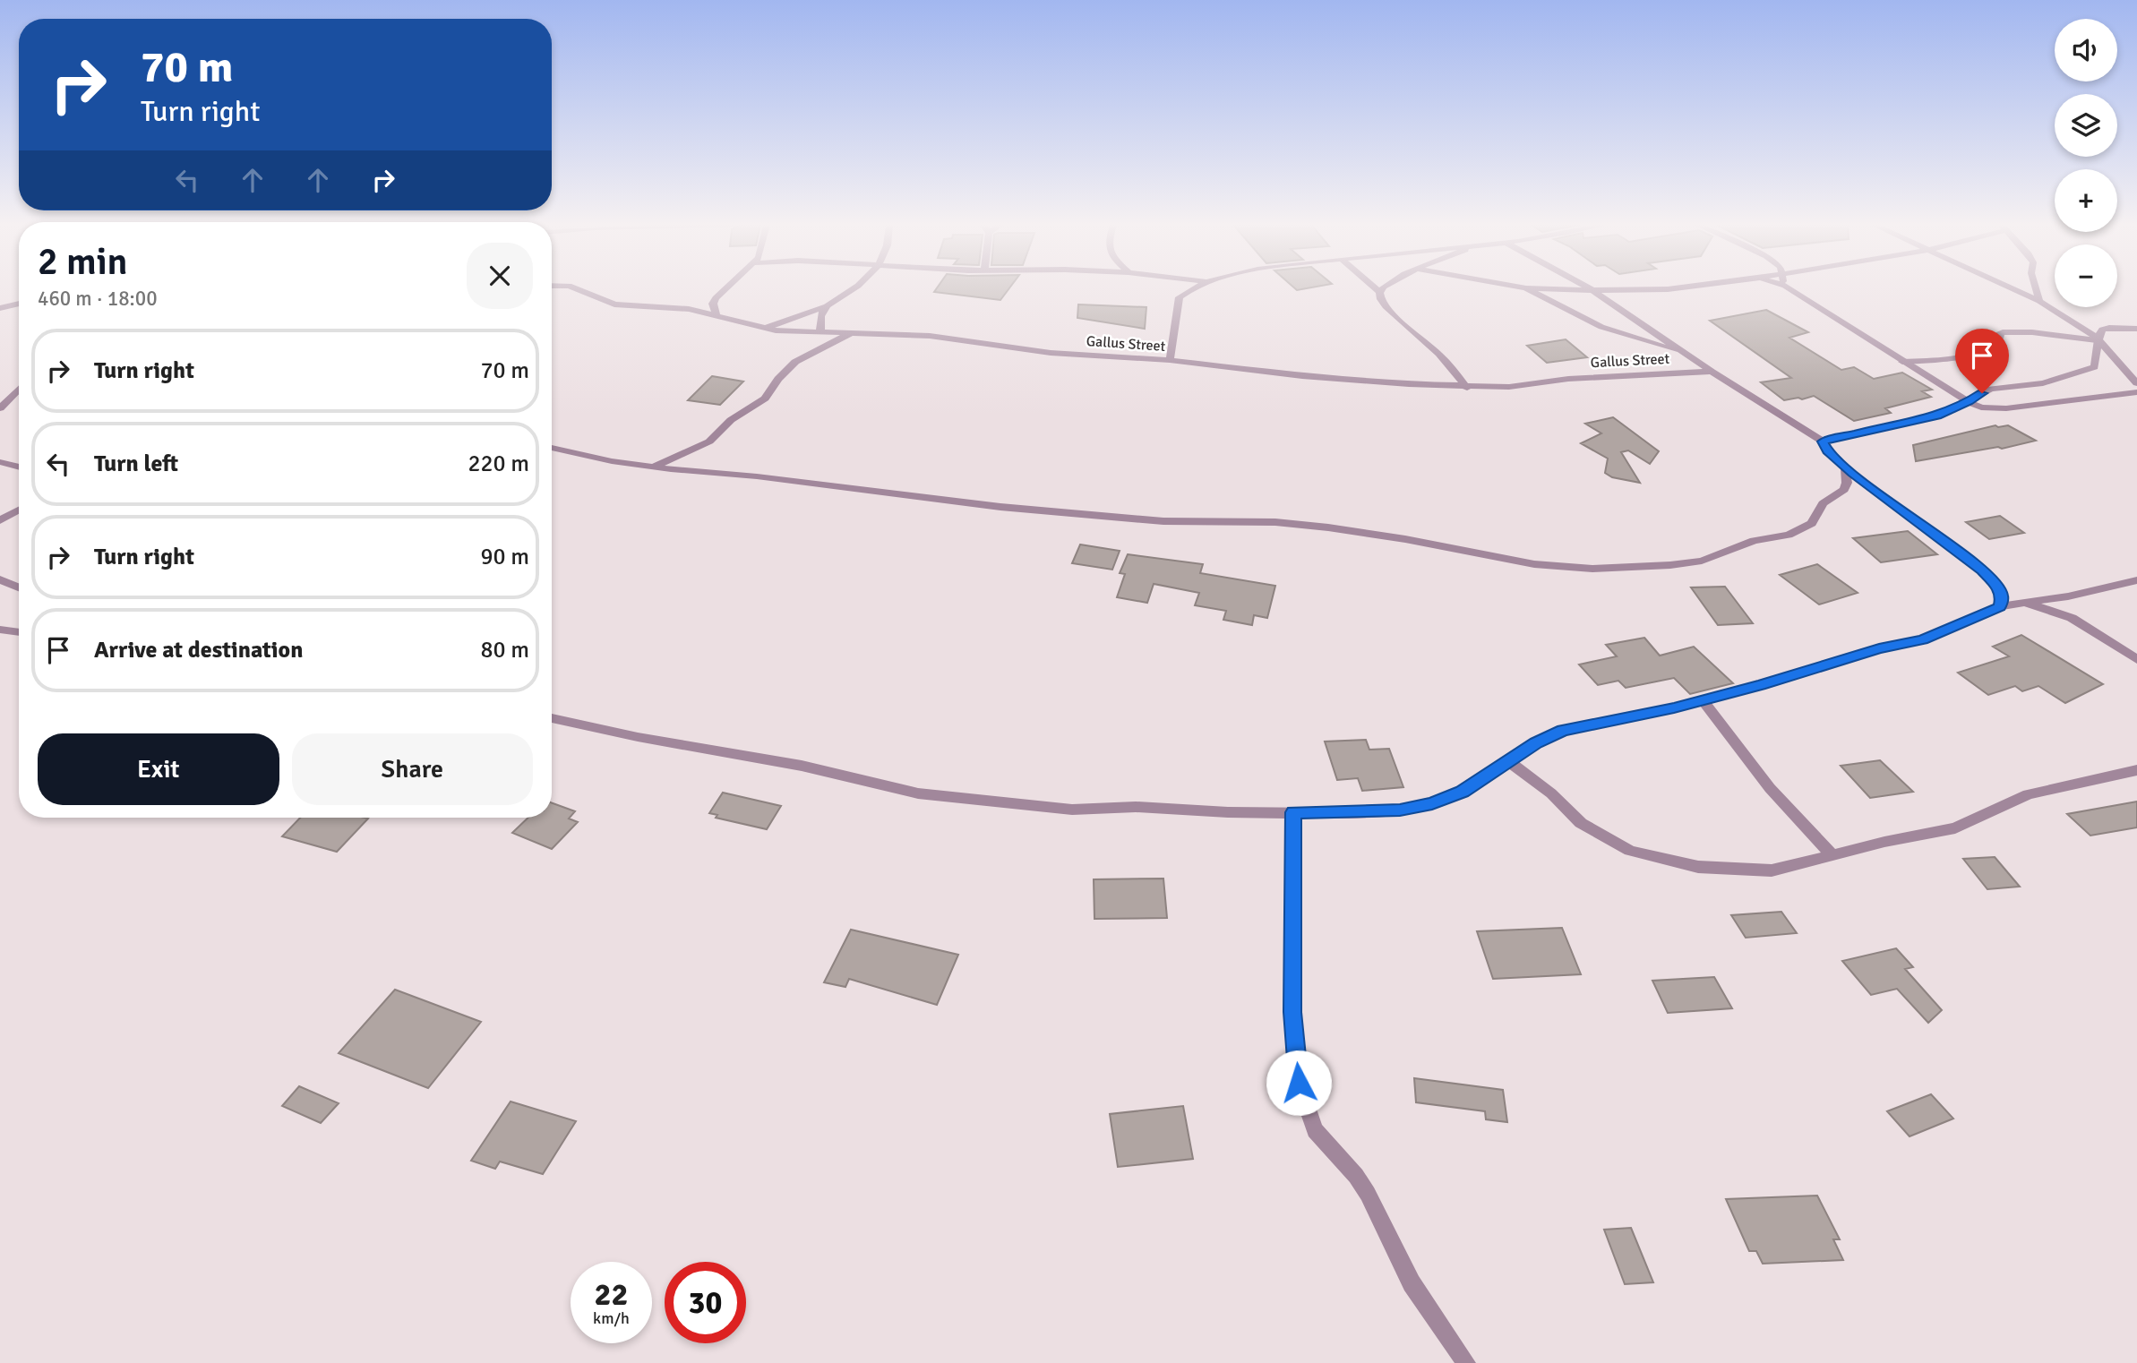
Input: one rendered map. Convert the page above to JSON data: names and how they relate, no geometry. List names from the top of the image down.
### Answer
{
  "streets": {
    "street": ["Gallus Street"]
  },
  "page": {
    "map_buttons": ["+", "−"],
    "turn": ["70 m", "Turn right"],
    "heading": ["2 min", "460 m · 18:00"],
    "list": [
      {
        "name": "Turn right",
        "value": "70 m"
      },
      {
        "name": "Turn left",
        "value": "220 m"
      },
      {
        "name": "Turn right",
        "value": "90 m"
      },
      {
        "name": "Arrive at destination",
        "value": "80 m"
      }
    ],
    "buttons": ["Exit", "Share"],
    "speed": "22 km/h",
    "limit": "30"
  }
}
